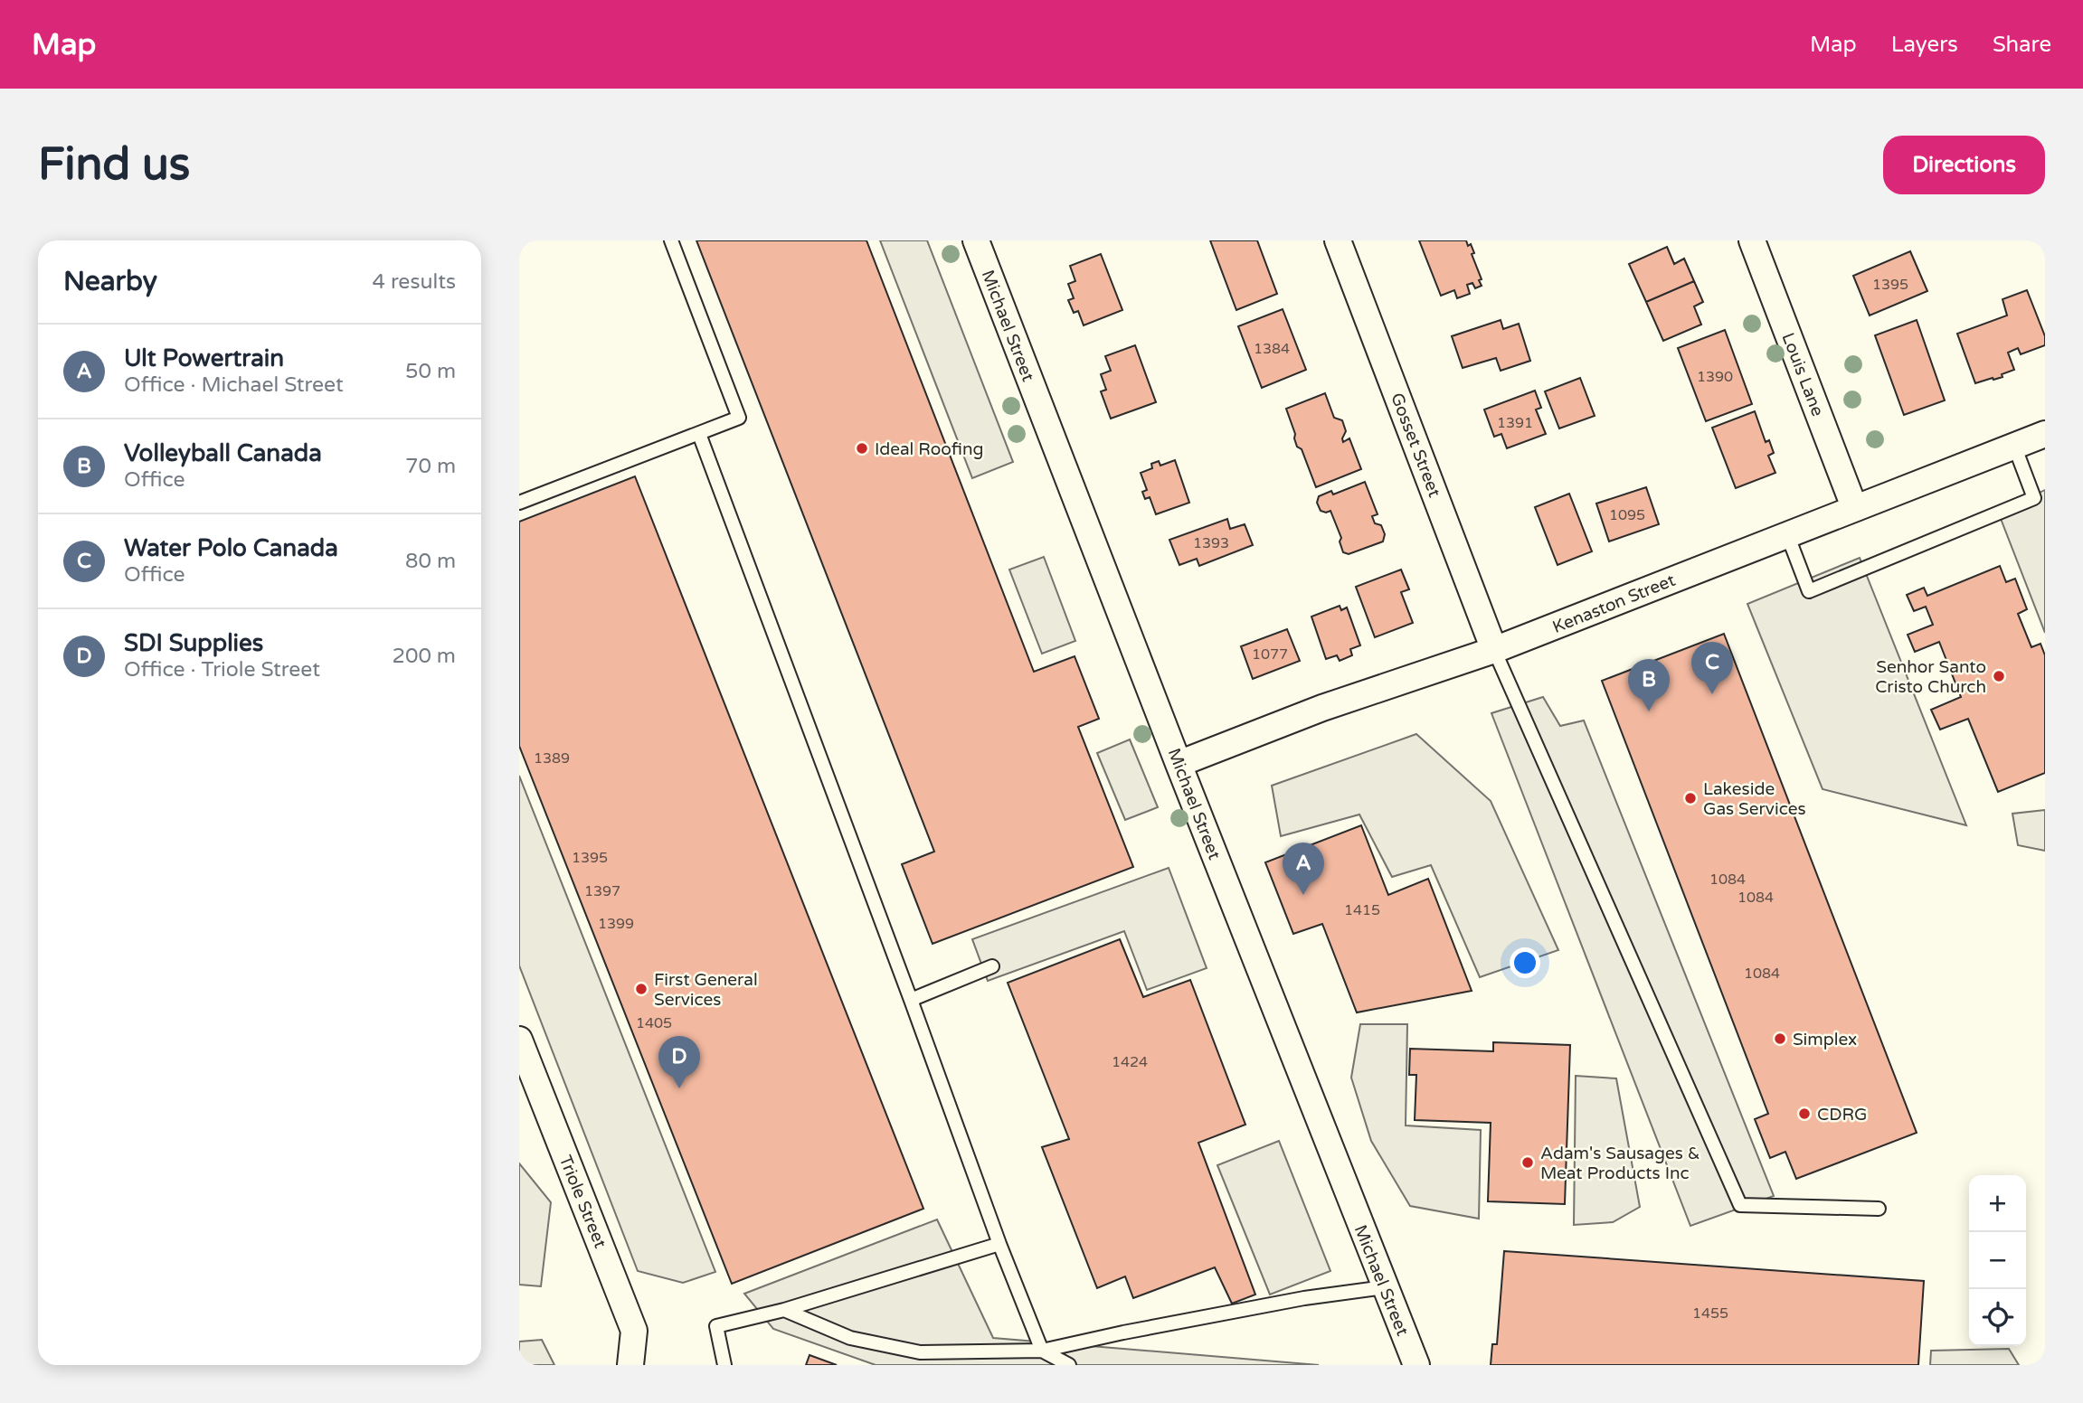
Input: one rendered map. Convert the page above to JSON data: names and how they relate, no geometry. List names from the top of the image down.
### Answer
{
  "streets": {
    "street": [
      "Michael Street",
      "Louis Lane",
      "Gosset Street",
      "Kenaston Street",
      "Triole Street"
    ]
  },
  "crossings": [
    ["Michael Street", "Kenaston Street"],
    ["Louis Lane", "Kenaston Street"],
    ["Gosset Street", "Kenaston Street"]
  ],
  "places": [
    "Ideal Roofing",
    "Senhor Santo Cristo Church",
    "Lakeside Gas Services",
    "First General Services",
    "Simplex",
    "CDRG",
    "Adam's Sausages & Meat Products Inc"
  ],
  "house_numbers": [
    "1395",
    "1384",
    "1390",
    "1391",
    "1095",
    "1393",
    "1077",
    "1389",
    "1395",
    "1084",
    "1397",
    "1084",
    "1415",
    "1399",
    "1084",
    "1405",
    "1424",
    "1455"
  ],
  "page": {
    "header": "Map",
    "nav": ["Map", "Layers", "Share"],
    "buttons": "Directions",
    "title": "Find us",
    "heading": ["Nearby", "4 results"],
    "list": [
      {
        "mark": "A",
        "name": "Ult Powertrain",
        "note": "Office · Michael Street",
        "value": "50 m"
      },
      {
        "mark": "B",
        "name": "Volleyball Canada",
        "note": "Office",
        "value": "70 m"
      },
      {
        "mark": "C",
        "name": "Water Polo Canada",
        "note": "Office",
        "value": "80 m"
      },
      {
        "mark": "D",
        "name": "SDI Supplies",
        "note": "Office · Triole Street",
        "value": "200 m"
      }
    ],
    "pins": [
      "C",
      "B",
      "A",
      "D"
    ],
    "map_buttons": ["+", "−"]
  }
}
